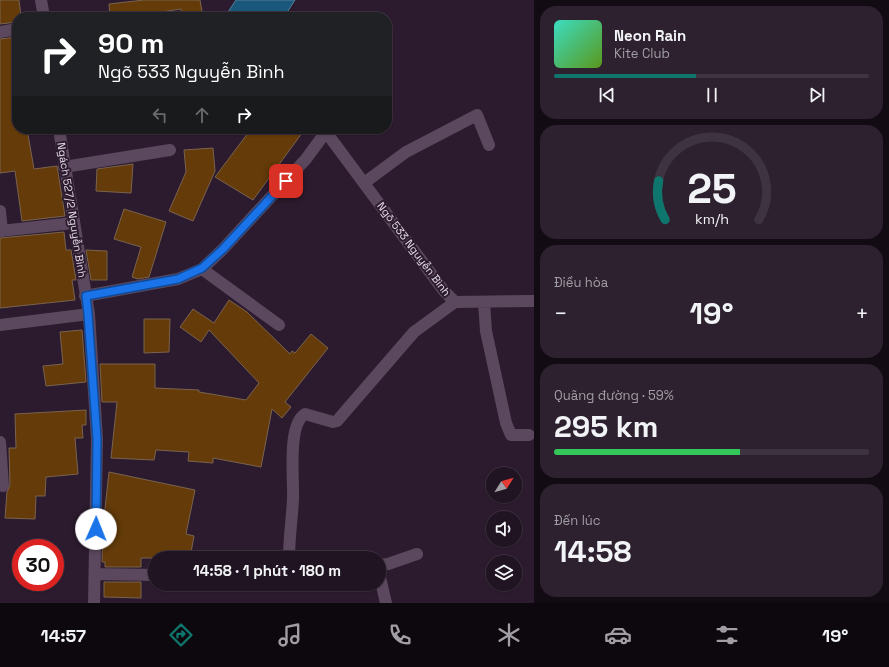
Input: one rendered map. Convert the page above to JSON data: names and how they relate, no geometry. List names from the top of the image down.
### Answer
{
  "streets": {
    "street": ["Ngách 527/2 Nguyễn Bình", "Ngõ 533 Nguyễn Bình"]
  },
  "crossings": [
    ["Ngách 527/2 Nguyễn Bình", "Ngõ 533 Nguyễn Bình"]
  ],
  "north": "top right",
  "page": {
    "turn": ["90 m", "Ngõ 533 Nguyễn Bình"],
    "song": ["Neon Rain", "Kite Club"],
    "tile": [
      "Điều hòa",
      ["Quãng đường · 59%", "295 km"],
      ["Đến lúc", "14:58"]
    ],
    "heat": ["−", "19°", "+"],
    "limit": "30",
    "trip": "14:58 · 1 phút · 180 m",
    "tabs": ["14:57", "19°"],
    "gauge": ["25", "km/h"]
  }
}
